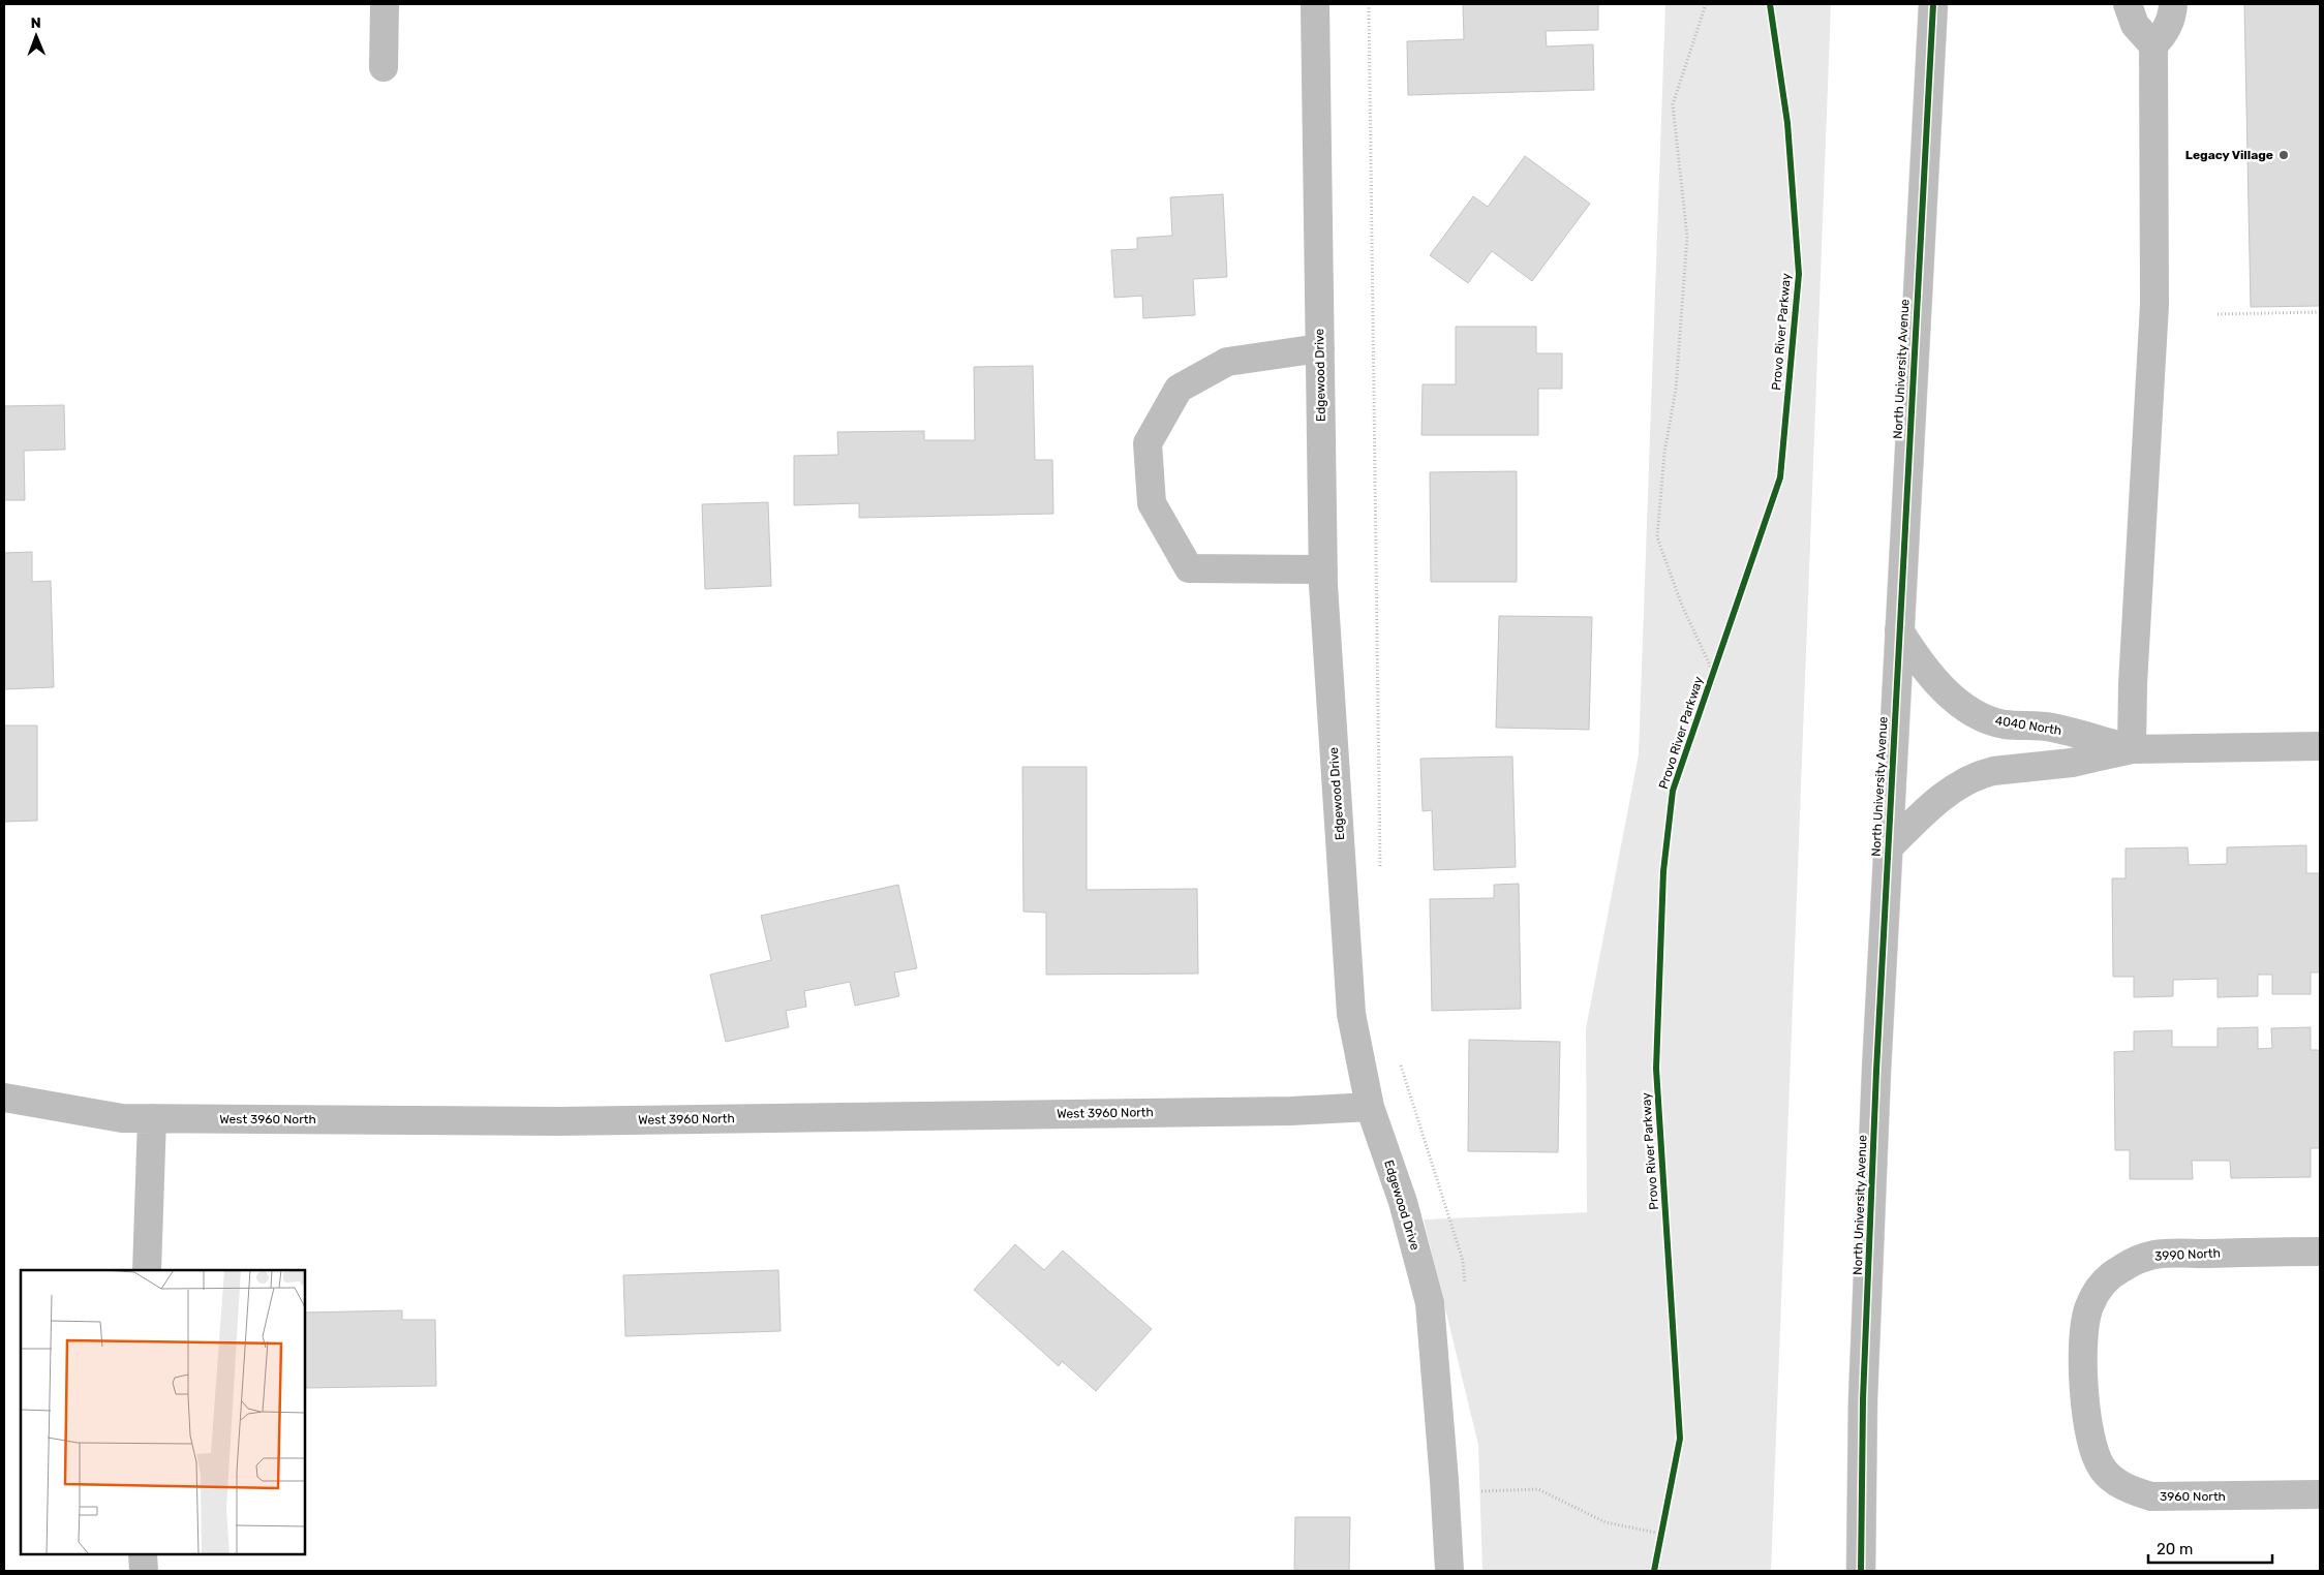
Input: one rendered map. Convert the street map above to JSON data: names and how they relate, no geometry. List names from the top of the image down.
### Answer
{
  "streets": {
    "main road": [
      "North University Avenue",
      "Edgewood Drive",
      "4040 North",
      "West 3960 North",
      "3990 North",
      "3960 North"
    ],
    "cycle path": ["Provo River Parkway"]
  },
  "crossings": [
    ["North University Avenue", "4040 North"],
    ["Edgewood Drive", "West 3960 North"],
    ["3990 North", "3960 North"]
  ],
  "places": ["Legacy Village"],
  "scale_bar": "20 m",
  "north": "top"
}
